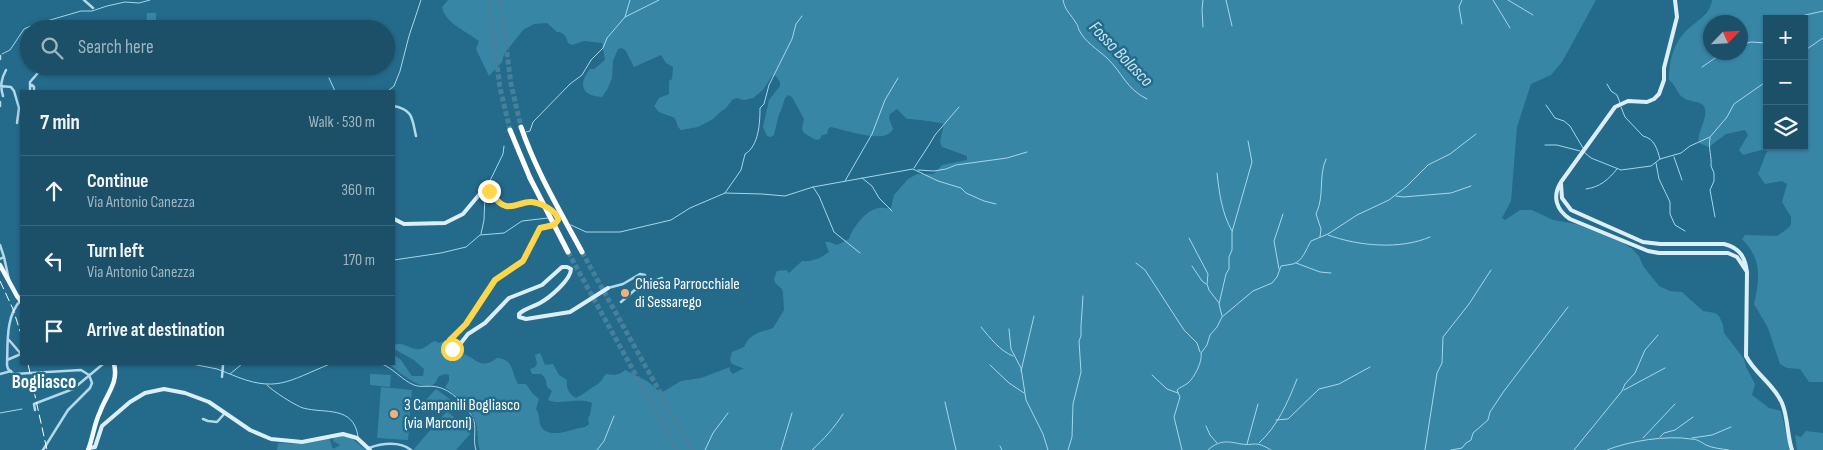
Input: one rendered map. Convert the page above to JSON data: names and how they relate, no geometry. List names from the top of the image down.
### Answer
{
  "districts": ["Bogliasco"],
  "water": ["Fosso Bolasco"],
  "places": ["Chiesa Parrocchiale di Sessarego", "3 Campanili Bogliasco (via Marconi)"],
  "north": "top right",
  "page": {
    "map_buttons": ["+", "−"],
    "search": "Search here",
    "heading": ["7 min", "Walk · 530 m"],
    "list": [
      ["Continue", "Via Antonio Canezza", "360 m"],
      ["Turn left", "Via Antonio Canezza", "170 m"],
      "Arrive at destination"
    ]
  }
}
